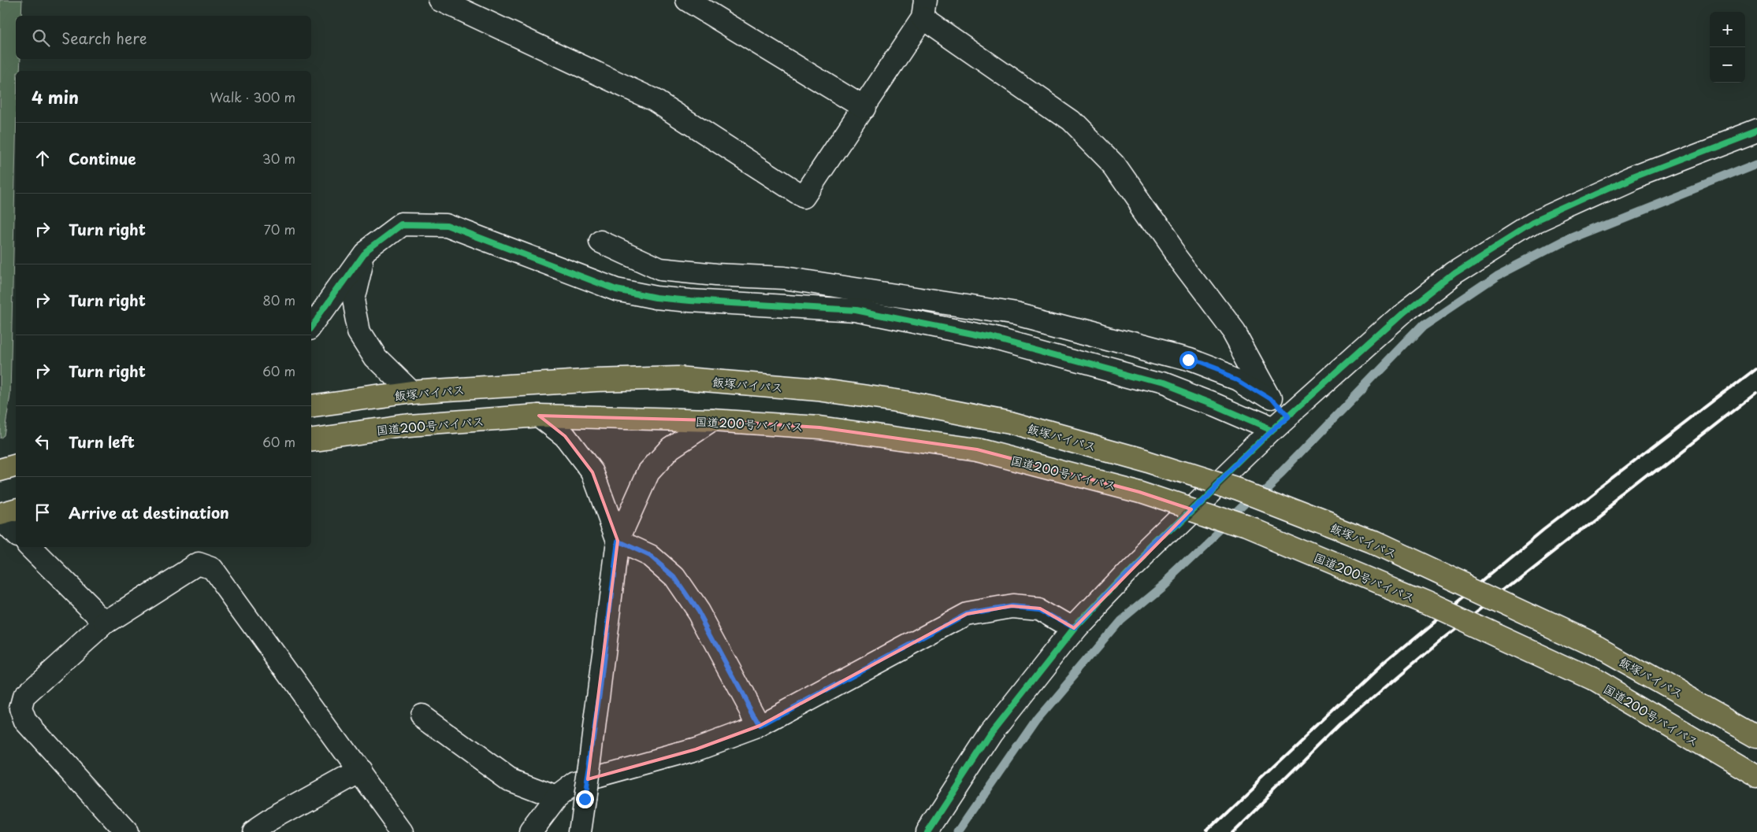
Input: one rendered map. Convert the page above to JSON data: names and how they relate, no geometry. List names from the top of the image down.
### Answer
{
  "streets": {
    "highway": ["飯塚バイパス", "国道200号バイパス"]
  },
  "page": {
    "map_buttons": ["+", "−"],
    "search": "Search here",
    "heading": ["4 min", "Walk · 300 m"],
    "list": [
      ["Continue", "30 m"],
      ["Turn right", "70 m"],
      ["Turn right", "80 m"],
      ["Turn right", "60 m"],
      ["Turn left", "60 m"],
      "Arrive at destination"
    ]
  }
}
